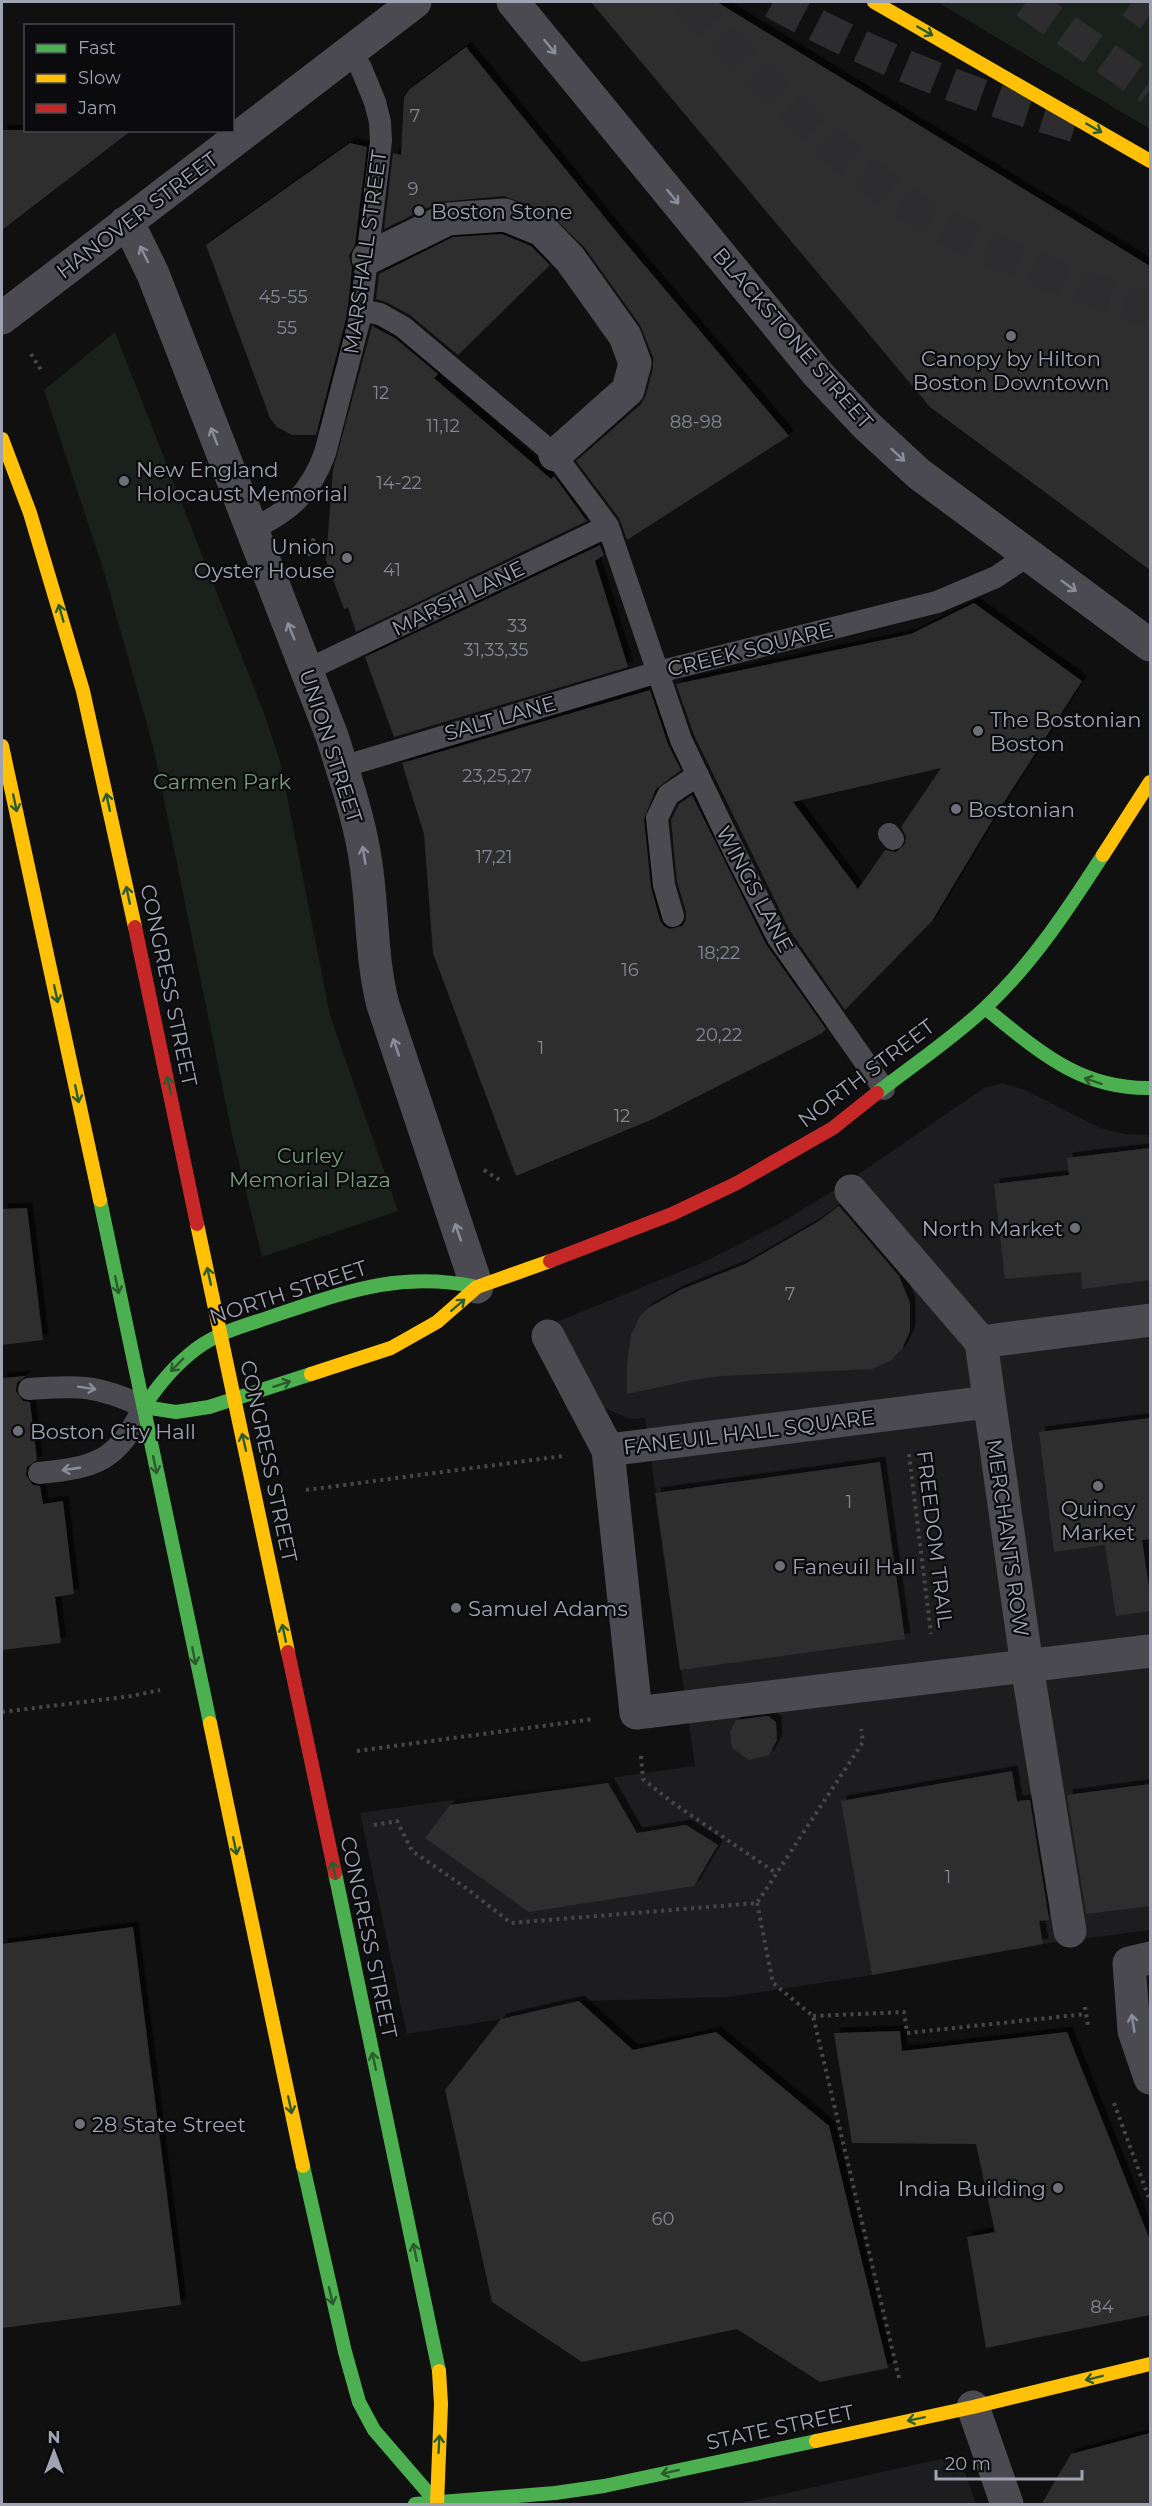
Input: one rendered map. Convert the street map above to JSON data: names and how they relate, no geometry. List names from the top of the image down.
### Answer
{
  "streets": {
    "main road": ["CONGRESS STREET", "NORTH STREET", "STATE STREET"],
    "street": [
      "HANOVER STREET",
      "BLACKSTONE STREET",
      "UNION STREET",
      "FANEUIL HALL SQUARE",
      "MERCHANTS ROW"
    ],
    "lane": [
      "MARSHALL STREET",
      "MARSH LANE",
      "CREEK SQUARE",
      "SALT LANE",
      "WINGS LANE"
    ],
    "path": ["FREEDOM TRAIL"]
  },
  "crossings": [
    ["HANOVER STREET", "MARSHALL STREET"],
    ["HANOVER STREET", "UNION STREET"],
    ["MARSHALL STREET", "CREEK SQUARE"],
    ["MARSHALL STREET", "UNION STREET"],
    ["BLACKSTONE STREET", "CREEK SQUARE"],
    ["MARSH LANE", "CREEK SQUARE"],
    ["MARSH LANE", "UNION STREET"],
    ["CREEK SQUARE", "SALT LANE"],
    ["CREEK SQUARE", "WINGS LANE"],
    ["SALT LANE", "UNION STREET"],
    ["SALT LANE", "WINGS LANE"],
    ["UNION STREET", "NORTH STREET"],
    ["WINGS LANE", "NORTH STREET"],
    ["CONGRESS STREET", "NORTH STREET"],
    ["CONGRESS STREET", "STATE STREET"],
    ["FANEUIL HALL SQUARE", "MERCHANTS ROW"]
  ],
  "one_way": ["BLACKSTONE STREET", "UNION STREET", "STATE STREET"],
  "parks": ["Carmen Park", "Curley Memorial Plaza"],
  "places": [
    "Boston Stone",
    "Canopy by Hilton Boston Downtown",
    "New England Holocaust Memorial",
    "Union Oyster House",
    "The Bostonian Boston",
    "Bostonian",
    "North Market",
    "Boston City Hall",
    "Quincy Market",
    "Faneuil Hall",
    "Samuel Adams",
    "28 State Street",
    "India Building"
  ],
  "house_numbers": [
    "7",
    "9",
    "45-55",
    "55",
    "12",
    "88-98",
    "11,12",
    "14-22",
    "41",
    "33",
    "31,33,35",
    "23,25,27",
    "17,21",
    "18;22",
    "16",
    "20,22",
    "1",
    "12",
    "7",
    "1",
    "1",
    "60",
    "84"
  ],
  "legend": ["Fast", "Slow", "Jam"],
  "scale_bar": "20 m",
  "north": "top"
}
